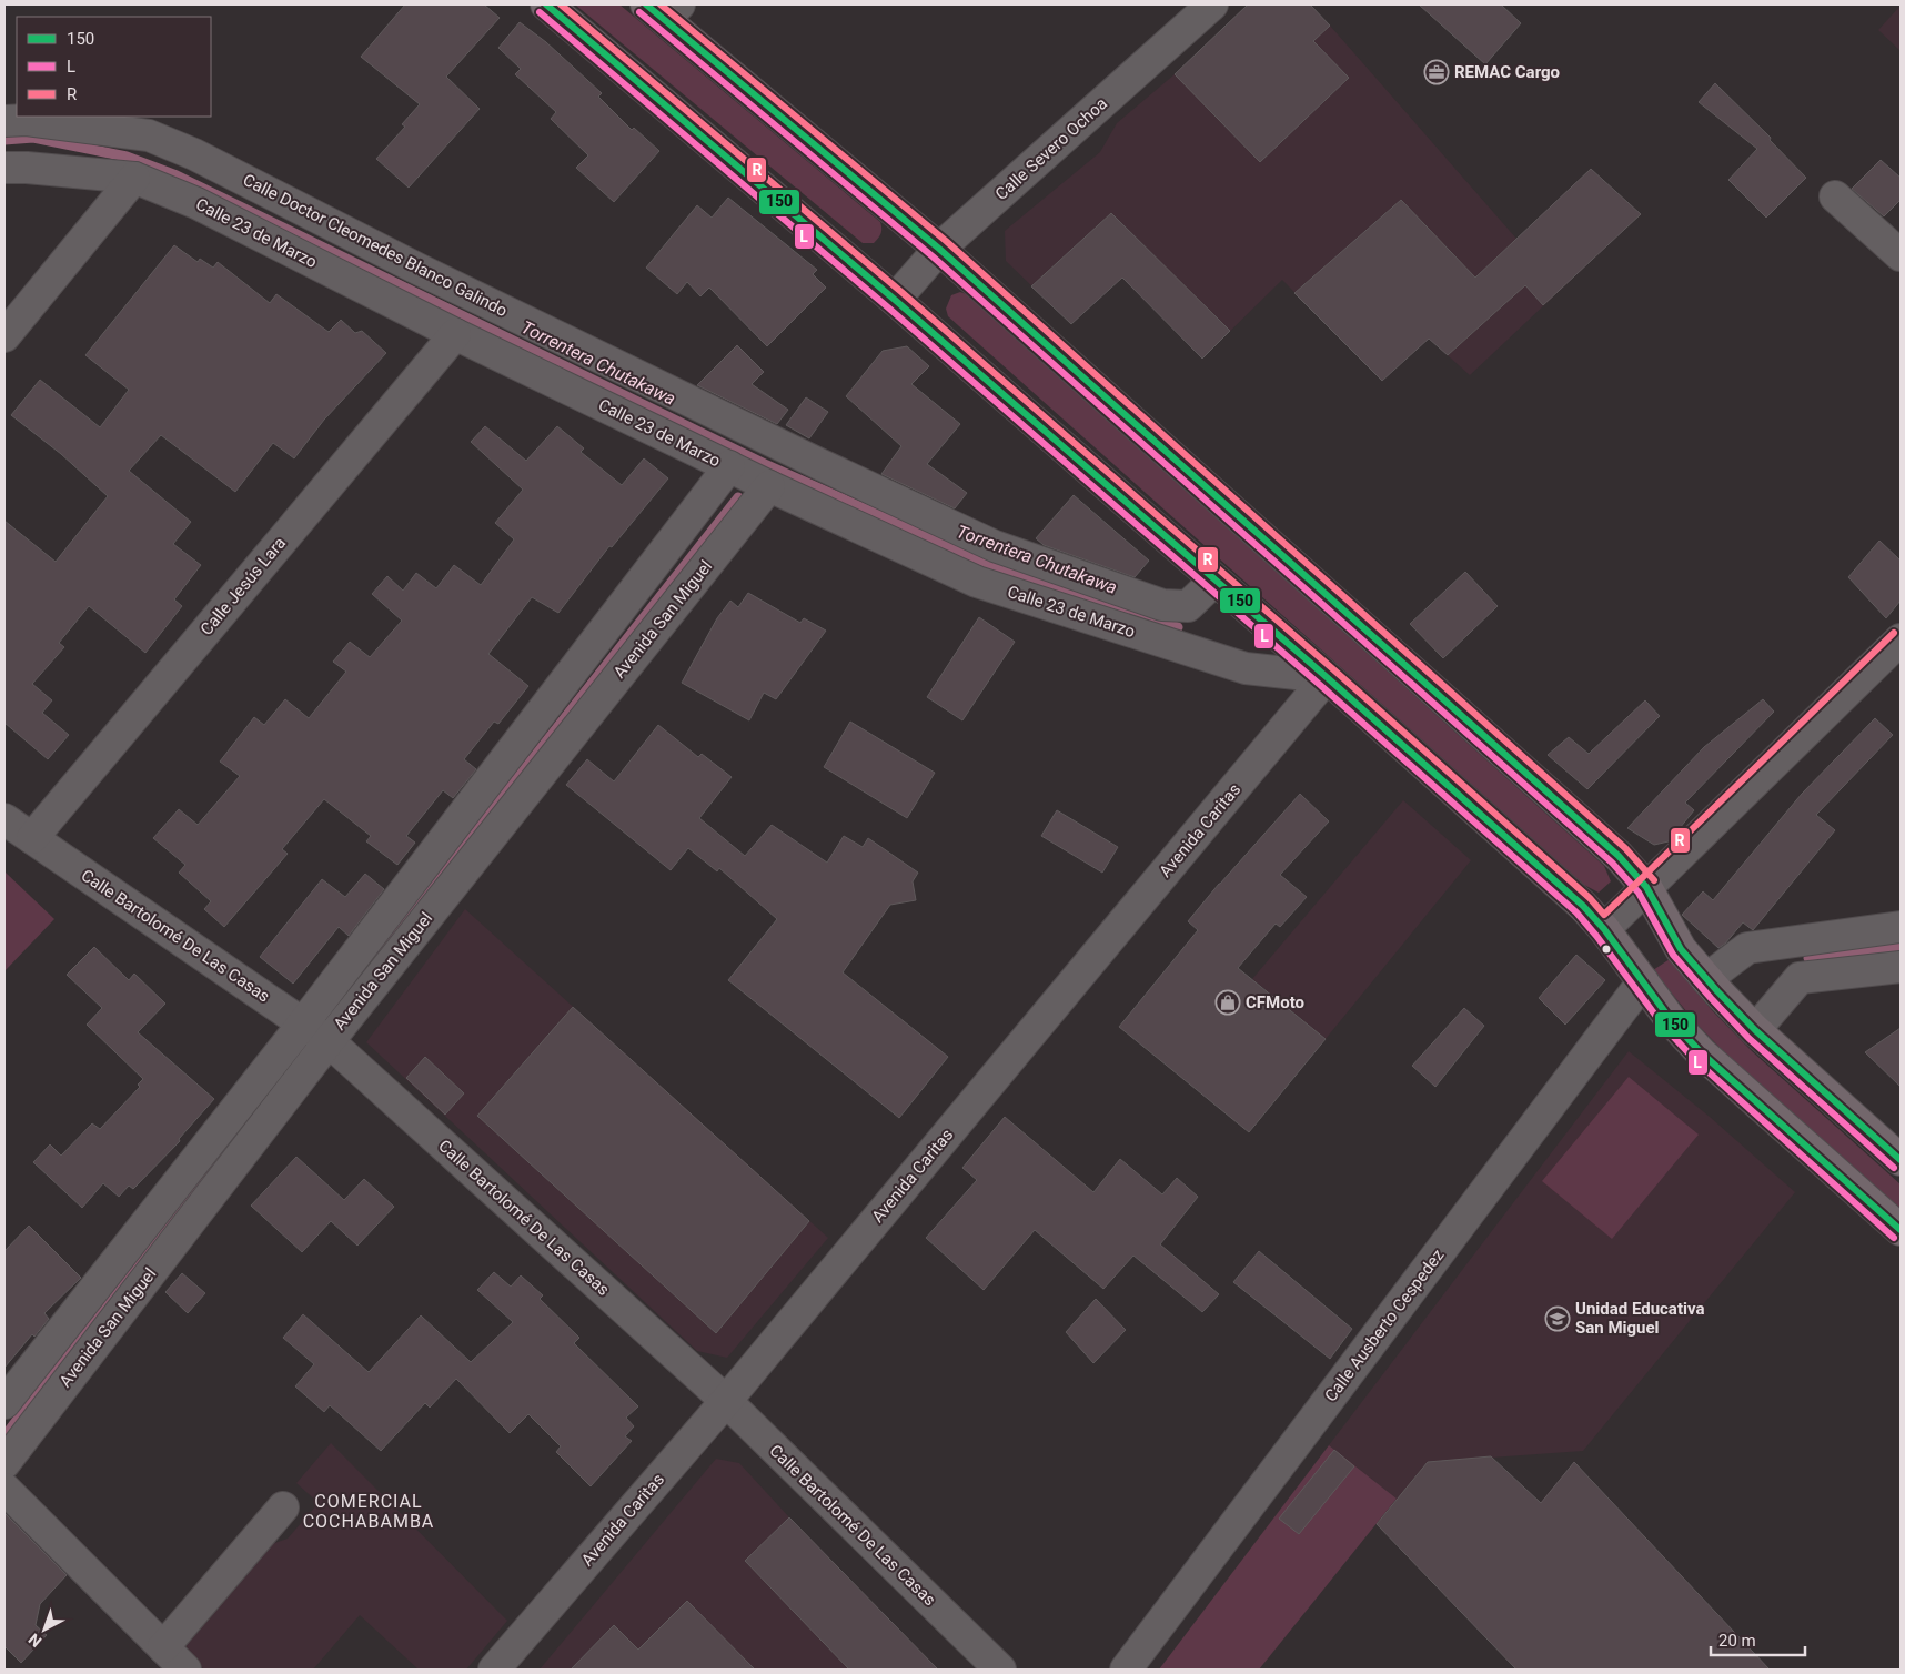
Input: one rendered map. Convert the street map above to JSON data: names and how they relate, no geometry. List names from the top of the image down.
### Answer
{
  "streets": {
    "street": [
      "Calle Severo Ochoa",
      "Calle 23 de Marzo",
      "Calle Doctor Cleomedes Blanco Galindo",
      "Calle Jesús Lara",
      "Avenida San Miguel",
      "Avenida Caritas",
      "Calle Bartolomé De Las Casas",
      "Calle Ausberto Cespedez"
    ]
  },
  "crossings": [
    ["Calle 23 de Marzo", "Calle Jesús Lara"],
    ["Calle 23 de Marzo", "Avenida San Miguel"],
    ["Calle 23 de Marzo", "Avenida Caritas"],
    ["Calle Jesús Lara", "Calle Bartolomé De Las Casas"],
    ["Avenida San Miguel", "Calle Bartolomé De Las Casas"],
    ["Avenida Caritas", "Calle Bartolomé De Las Casas"]
  ],
  "districts": ["COMERCIAL COCHABAMBA"],
  "water": ["Torrentera Chutakawa"],
  "places": {
    "office": ["REMAC Cargo"],
    "shop": ["CFMoto"],
    "school or university": ["Unidad Educativa San Miguel"]
  },
  "lines": ["transit line 150", "transit line R", "transit line L"],
  "legend": ["150", "L", "R"],
  "scale_bar": "20 m",
  "north": "bottom left"
}
